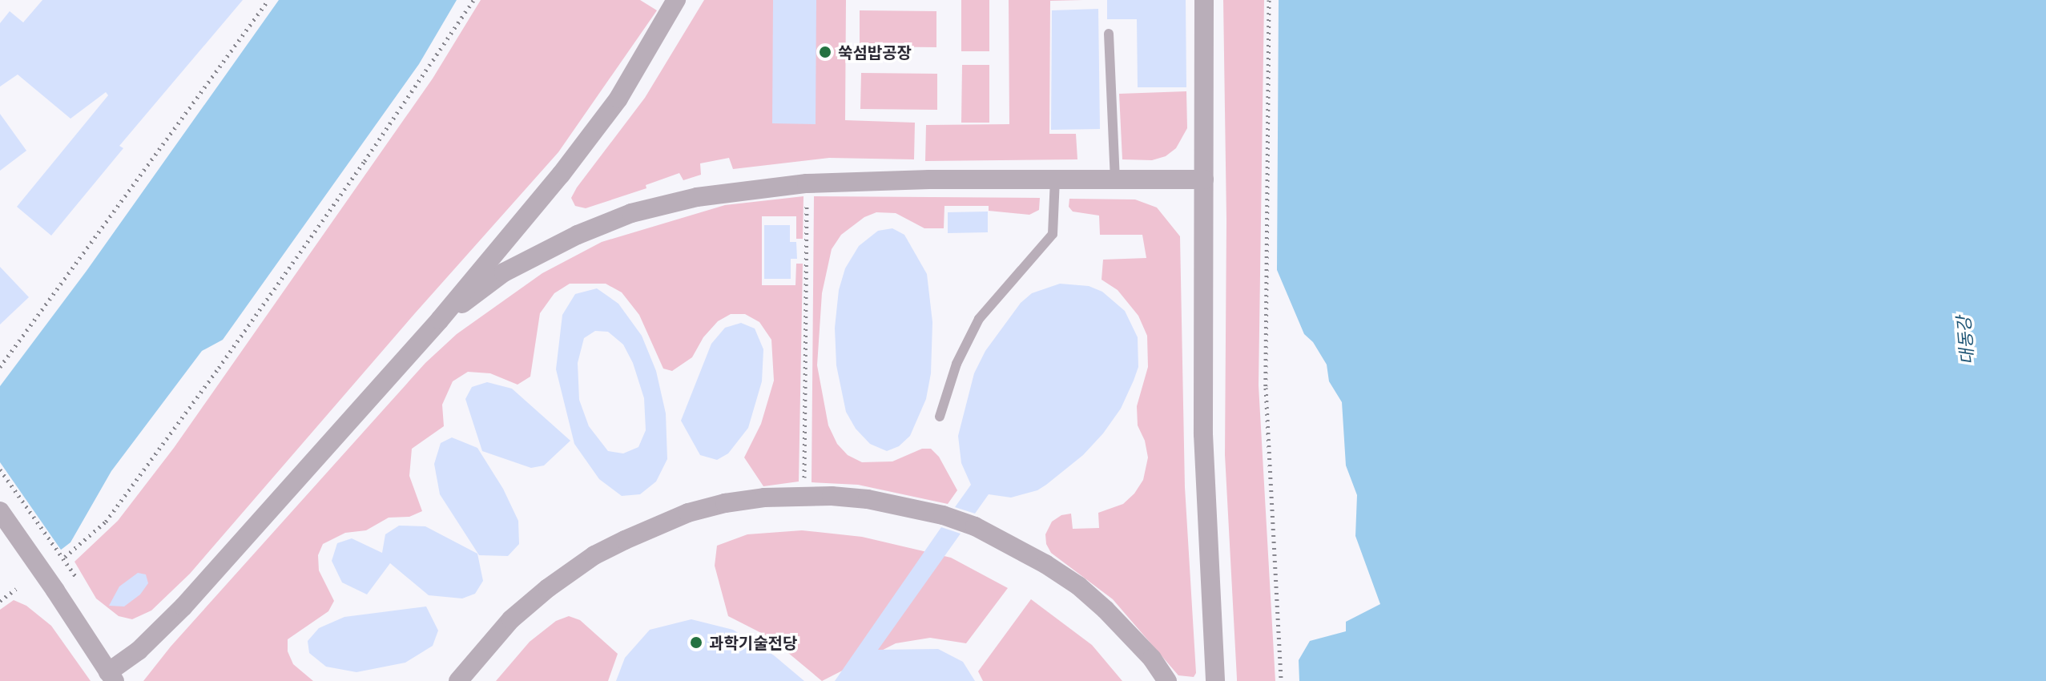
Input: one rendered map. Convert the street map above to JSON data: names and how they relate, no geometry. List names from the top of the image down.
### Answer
{
  "water": ["대동강"],
  "places": ["쑥섬밥공장", "과학기술전당"]
}
